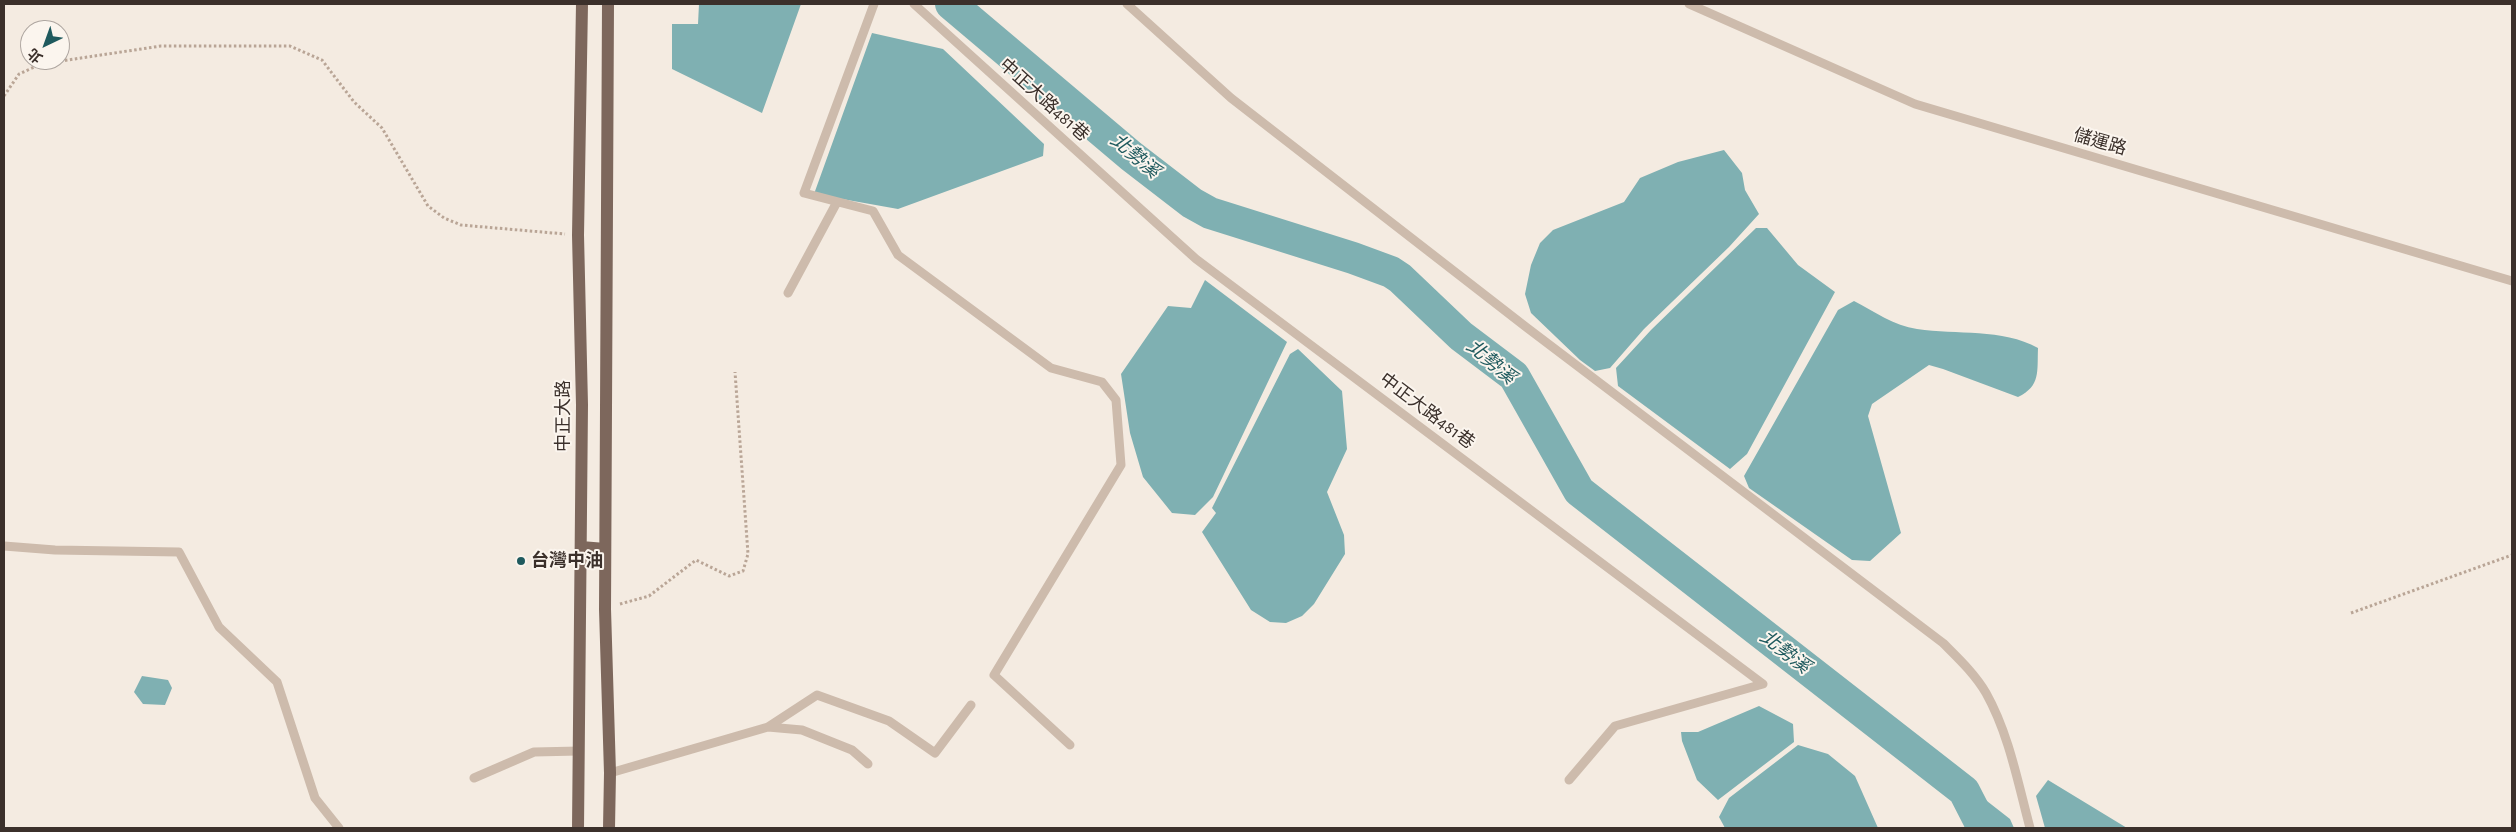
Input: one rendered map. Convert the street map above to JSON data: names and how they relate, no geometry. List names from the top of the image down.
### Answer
{
  "streets": {
    "main road": ["中正大路"],
    "lane": ["中正大路481巷", "儲運路"]
  },
  "water": ["北勢溪"],
  "places": ["台灣中油"],
  "north": "bottom left"
}
